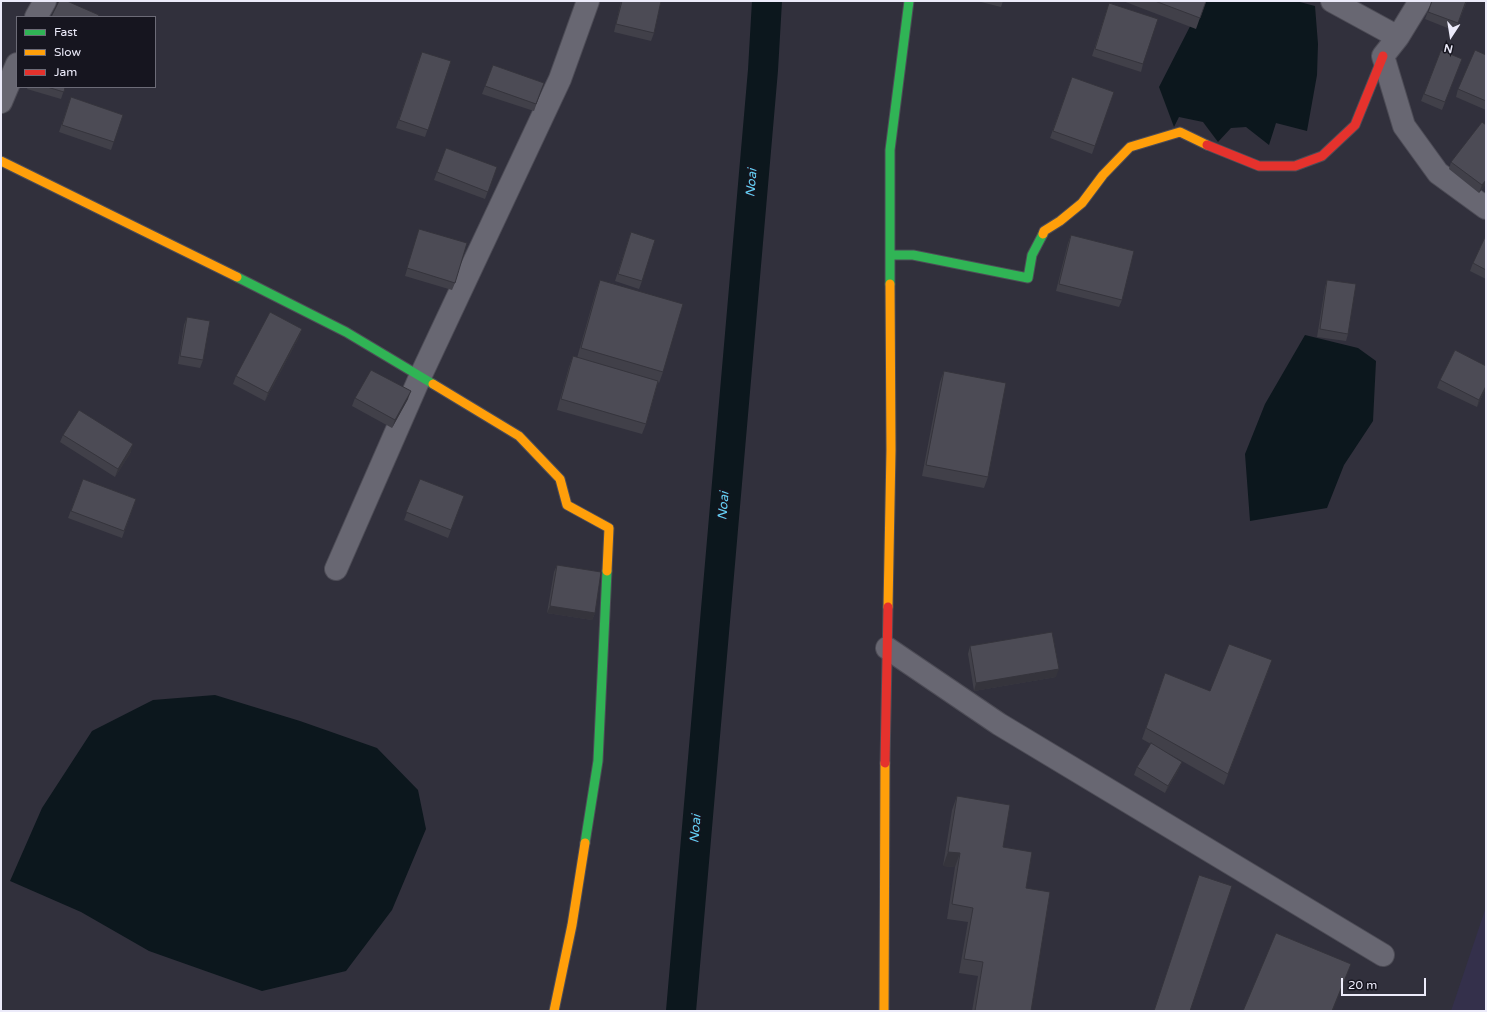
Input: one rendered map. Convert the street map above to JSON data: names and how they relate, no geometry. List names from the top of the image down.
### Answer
{
  "water": ["Noai"],
  "legend": ["Fast", "Slow", "Jam"],
  "scale_bar": "20 m",
  "north": "bottom"
}
